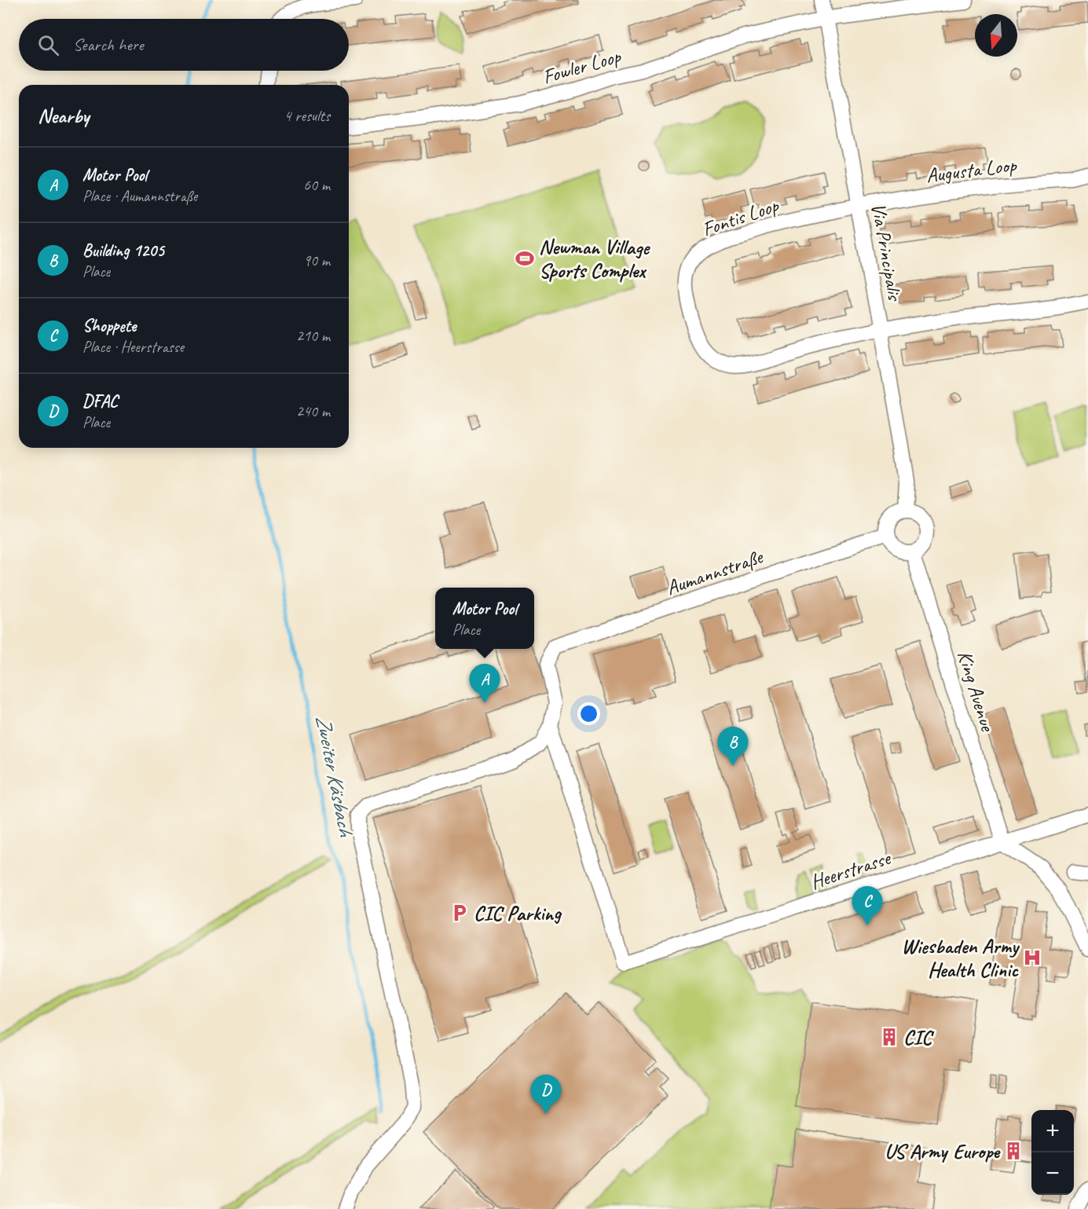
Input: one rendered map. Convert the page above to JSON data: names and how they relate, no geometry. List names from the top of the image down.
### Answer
{
  "streets": {
    "street": [
      "Fowler Loop",
      "Augusta Loop",
      "Fontis Loop",
      "Via Principalis",
      "Aumannstraße",
      "King Avenue",
      "Heerstrasse"
    ]
  },
  "crossings": [
    ["Fowler Loop", "Via Principalis"],
    ["Augusta Loop", "Fontis Loop"],
    ["Augusta Loop", "Via Principalis"],
    ["Fontis Loop", "Via Principalis"],
    ["Via Principalis", "Aumannstraße"],
    ["Via Principalis", "King Avenue"],
    ["Aumannstraße", "King Avenue"],
    ["Aumannstraße", "Heerstrasse"],
    ["King Avenue", "Heerstrasse"]
  ],
  "water": ["Zweiter Käsbach"],
  "places": {
    "sports": ["Newman Village Sports Complex"],
    "parking": ["CIC Parking"],
    "hospital": ["Wiesbaden Army Health Clinic"],
    "building": ["CIC", "US Army Europe"]
  },
  "north": "bottom",
  "page": {
    "search": "Search here",
    "heading": ["Nearby", "4 results"],
    "list": [
      {
        "mark": "A",
        "name": "Motor Pool",
        "note": "Place · Aumannstraße",
        "value": "60 m"
      },
      {
        "mark": "B",
        "name": "Building 1205",
        "note": "Place",
        "value": "90 m"
      },
      {
        "mark": "C",
        "name": "Shoppete",
        "note": "Place · Heerstrasse",
        "value": "210 m"
      },
      {
        "mark": "D",
        "name": "DFAC",
        "note": "Place",
        "value": "240 m"
      }
    ],
    "popup": ["Motor Pool", "Place"],
    "pins": [
      "A",
      "B",
      "C",
      "D"
    ],
    "map_buttons": ["+", "−"]
  }
}
